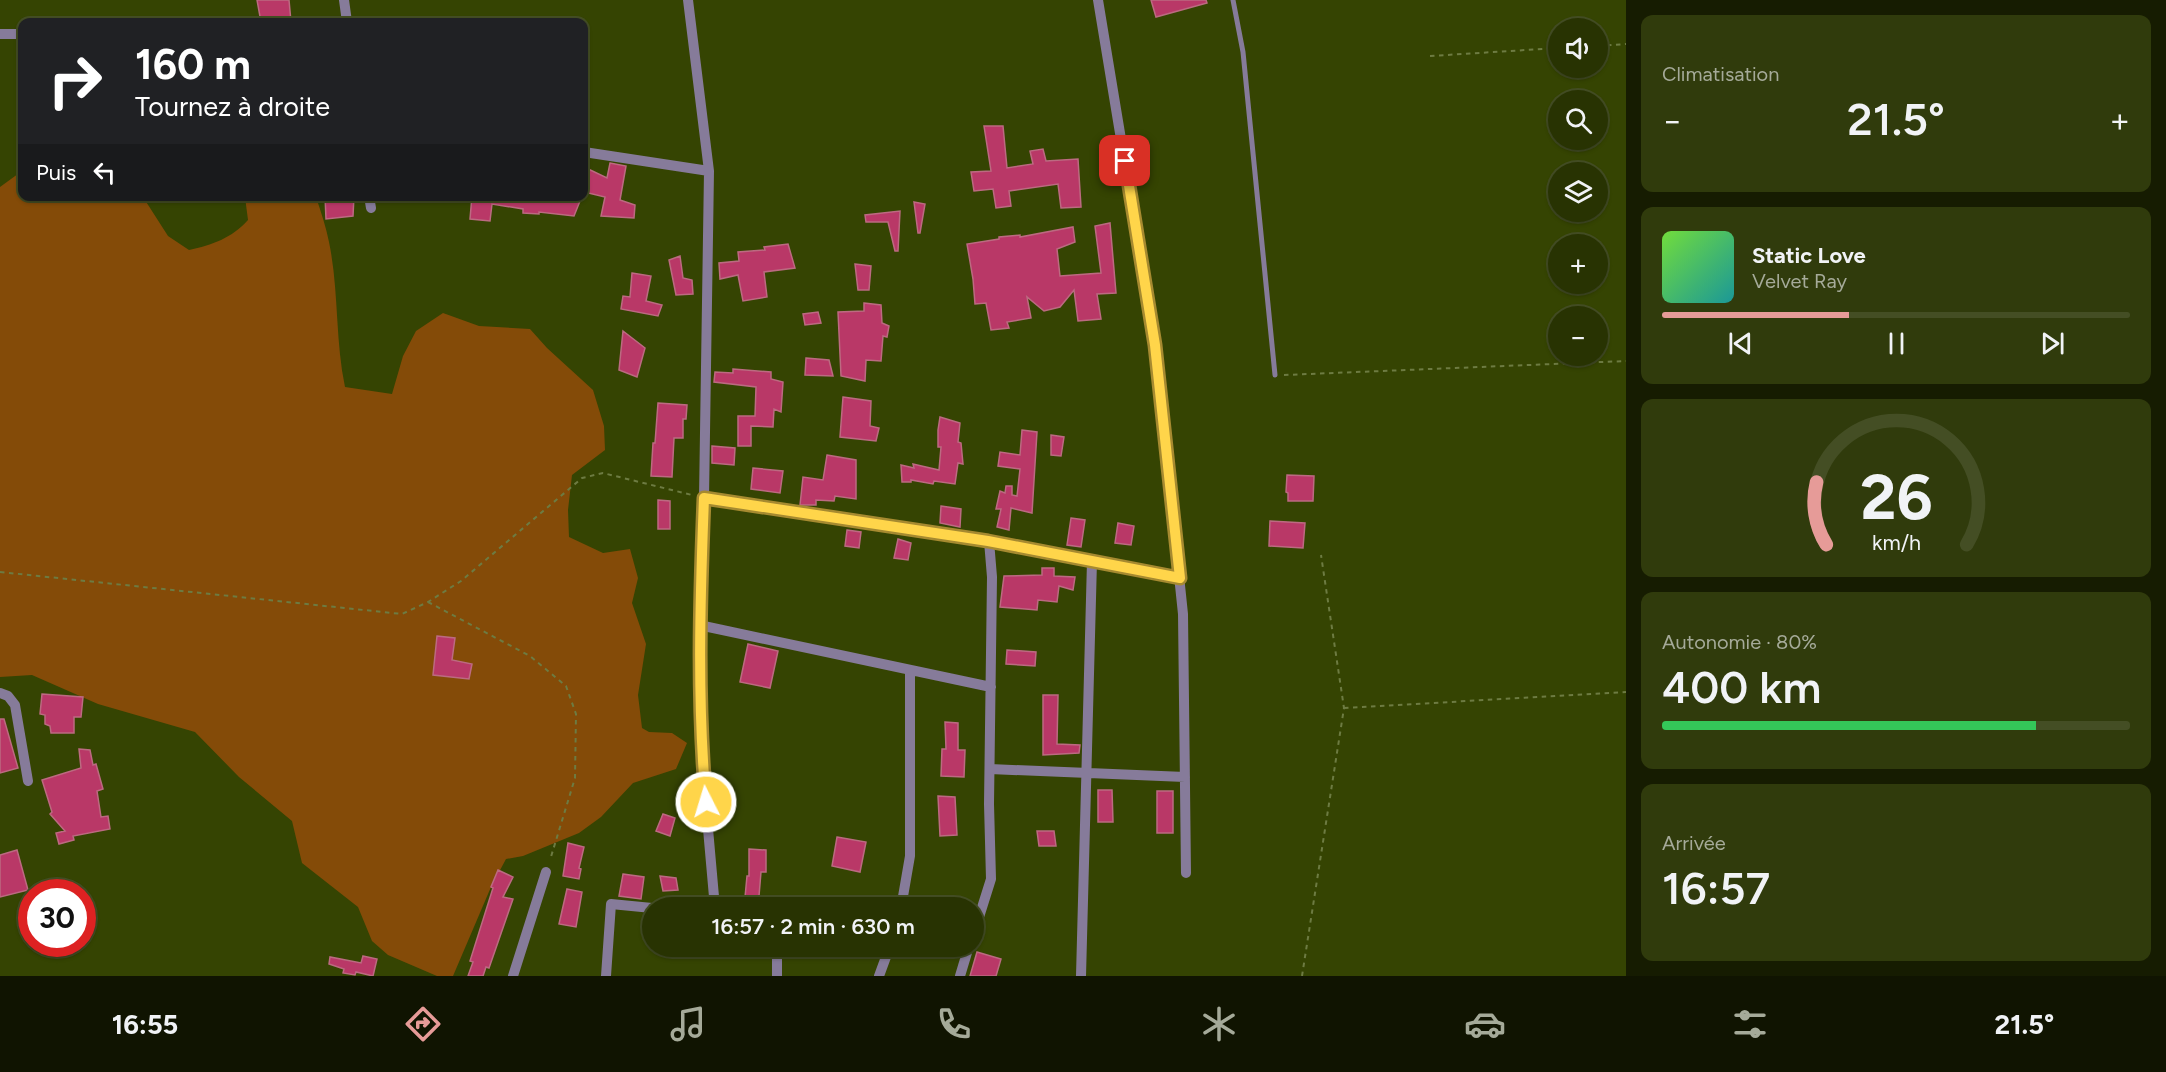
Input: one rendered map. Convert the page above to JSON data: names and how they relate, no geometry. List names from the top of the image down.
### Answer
{
  "page": {
    "tile": [
      "Climatisation",
      ["Autonomie · 80%", "400 km"],
      ["Arrivée", "16:57"]
    ],
    "map_buttons": ["+", "−"],
    "turn": ["160 m", "Tournez à droite"],
    "heat": ["−", "21.5°", "+"],
    "then": "Puis",
    "song": ["Static Love", "Velvet Ray"],
    "limit": "30",
    "trip": "16:57 · 2 min · 630 m",
    "tabs": ["16:55", "21.5°"],
    "gauge": ["26", "km/h"]
  }
}
